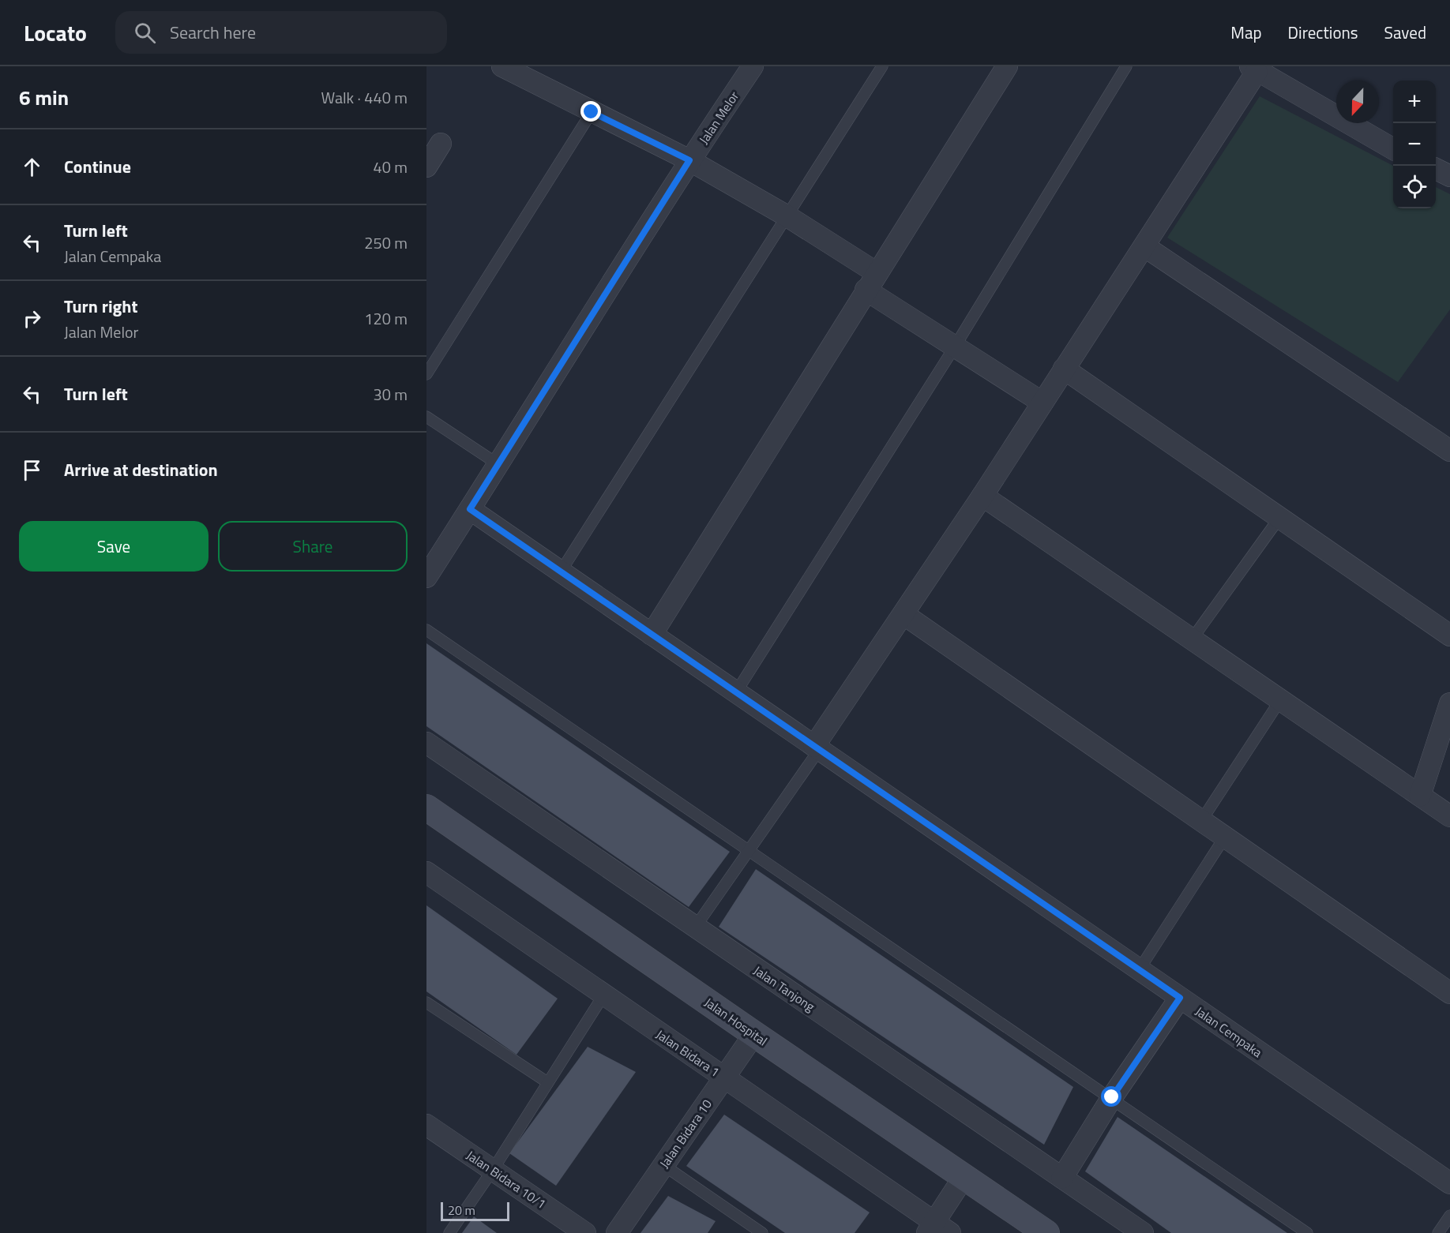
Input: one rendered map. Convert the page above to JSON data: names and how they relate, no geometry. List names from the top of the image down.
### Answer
{
  "streets": {
    "street": [
      "Jalan Melor",
      "Jalan Tanjong",
      "Jalan Hospital",
      "Jalan Cempaka",
      "Jalan Bidara 1",
      "Jalan Bidara 10",
      "Jalan Bidara 10/1"
    ]
  },
  "crossings": [
    ["Jalan Melor", "Jalan Cempaka"],
    ["Jalan Hospital", "Jalan Bidara 10"],
    ["Jalan Bidara 1", "Jalan Bidara 10"]
  ],
  "scale_bar": "20 m",
  "north": "bottom",
  "page": {
    "header": "Locato",
    "search": "Search here",
    "nav": ["Map", "Directions", "Saved"],
    "heading": ["6 min", "Walk · 440 m"],
    "map_buttons": ["+", "−"],
    "list": [
      ["Continue", "40 m"],
      ["Turn left", "Jalan Cempaka", "250 m"],
      ["Turn right", "Jalan Melor", "120 m"],
      ["Turn left", "30 m"],
      "Arrive at destination"
    ],
    "buttons": ["Save", "Share"],
    "scale": "20 m"
  }
}
